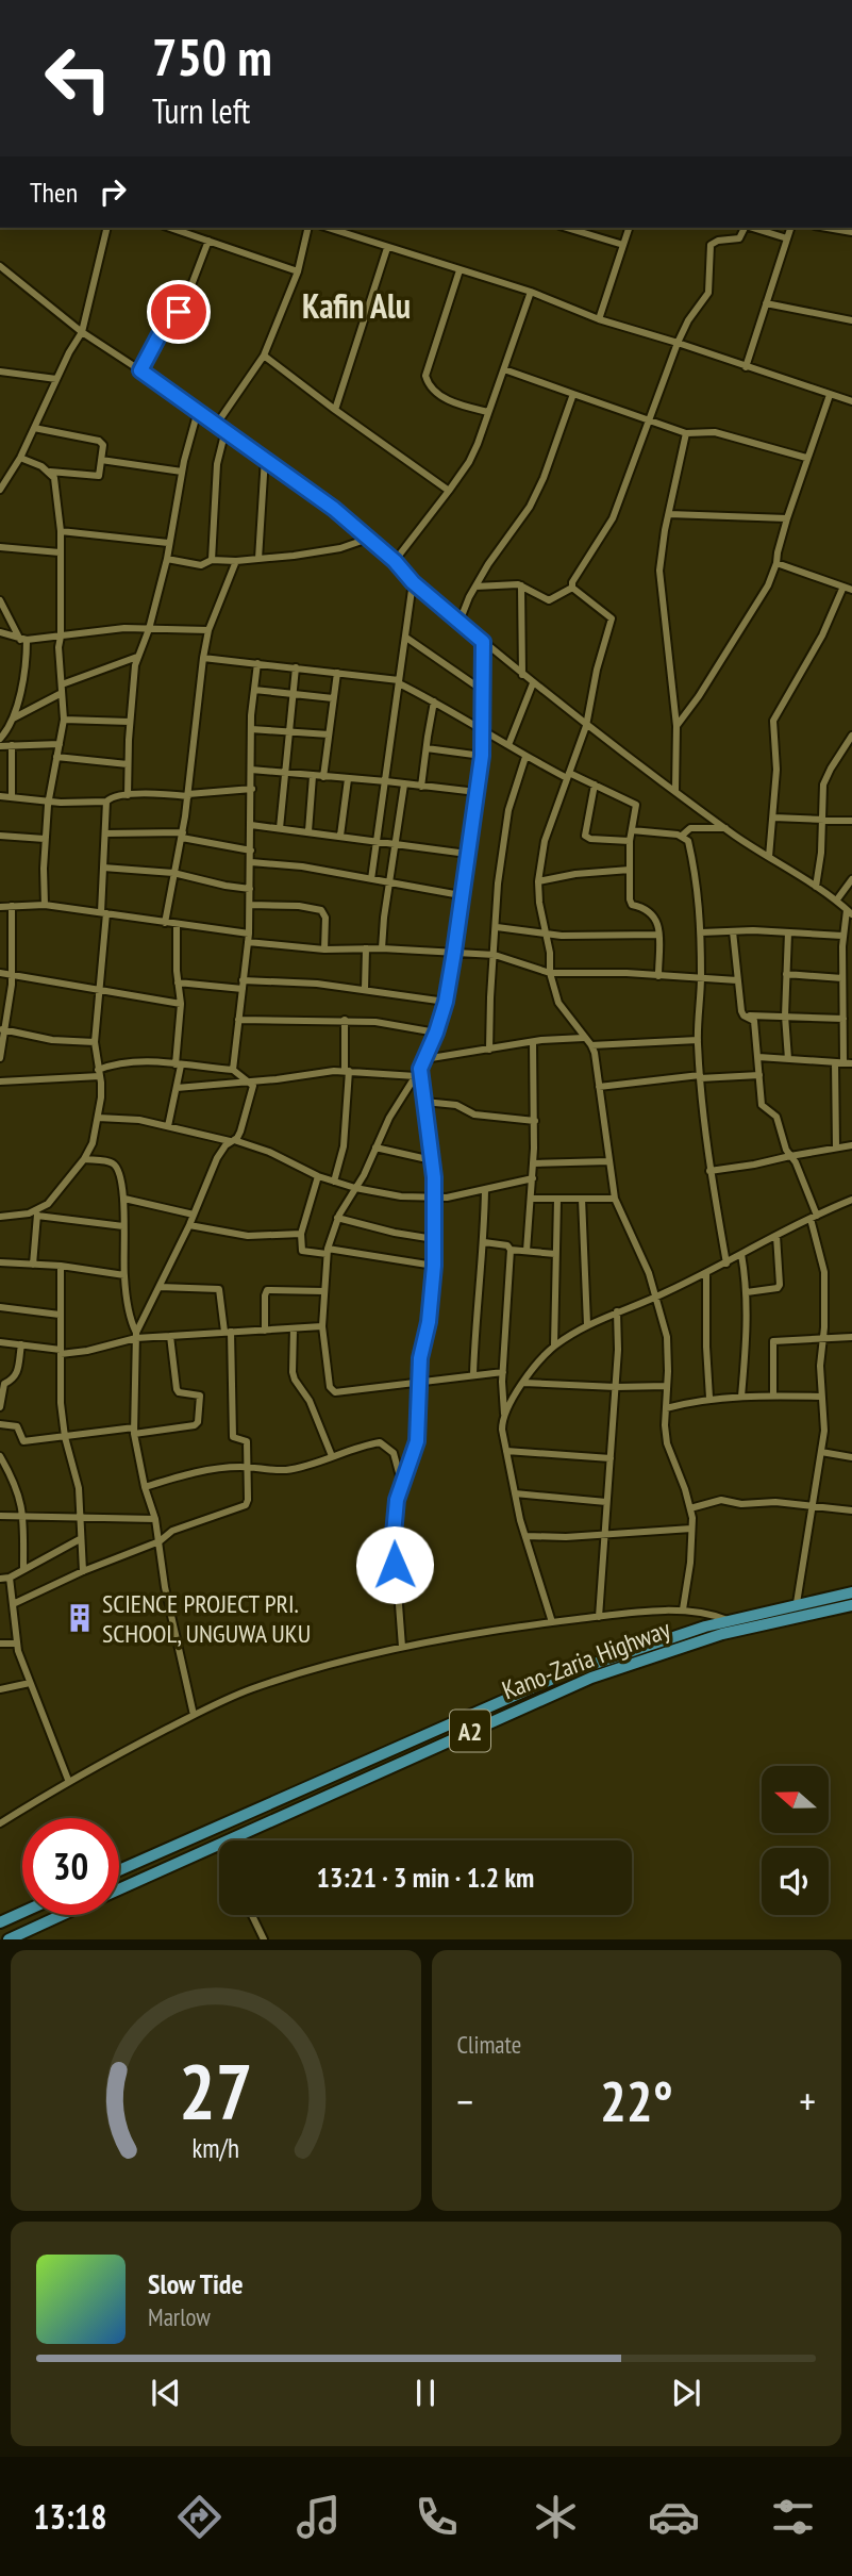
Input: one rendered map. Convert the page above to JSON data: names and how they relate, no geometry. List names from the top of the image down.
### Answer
{
  "streets": {
    "highway": ["Kano-Zaria Highway", "A2"]
  },
  "districts": ["Kafin Alu"],
  "places": {
    "building": ["SCIENCE PROJECT PRI. SCHOOL, UNGUWA UKU"]
  },
  "north": "left",
  "page": {
    "turn": ["750 m", "Turn left"],
    "then": "Then",
    "limit": "30",
    "trip": "13:21 · 3 min · 1.2 km",
    "tile": "Climate",
    "heat": ["−", "22°", "+"],
    "song": ["Slow Tide", "Marlow"],
    "tabs": "13:18",
    "gauge": ["27", "km/h"]
  }
}
